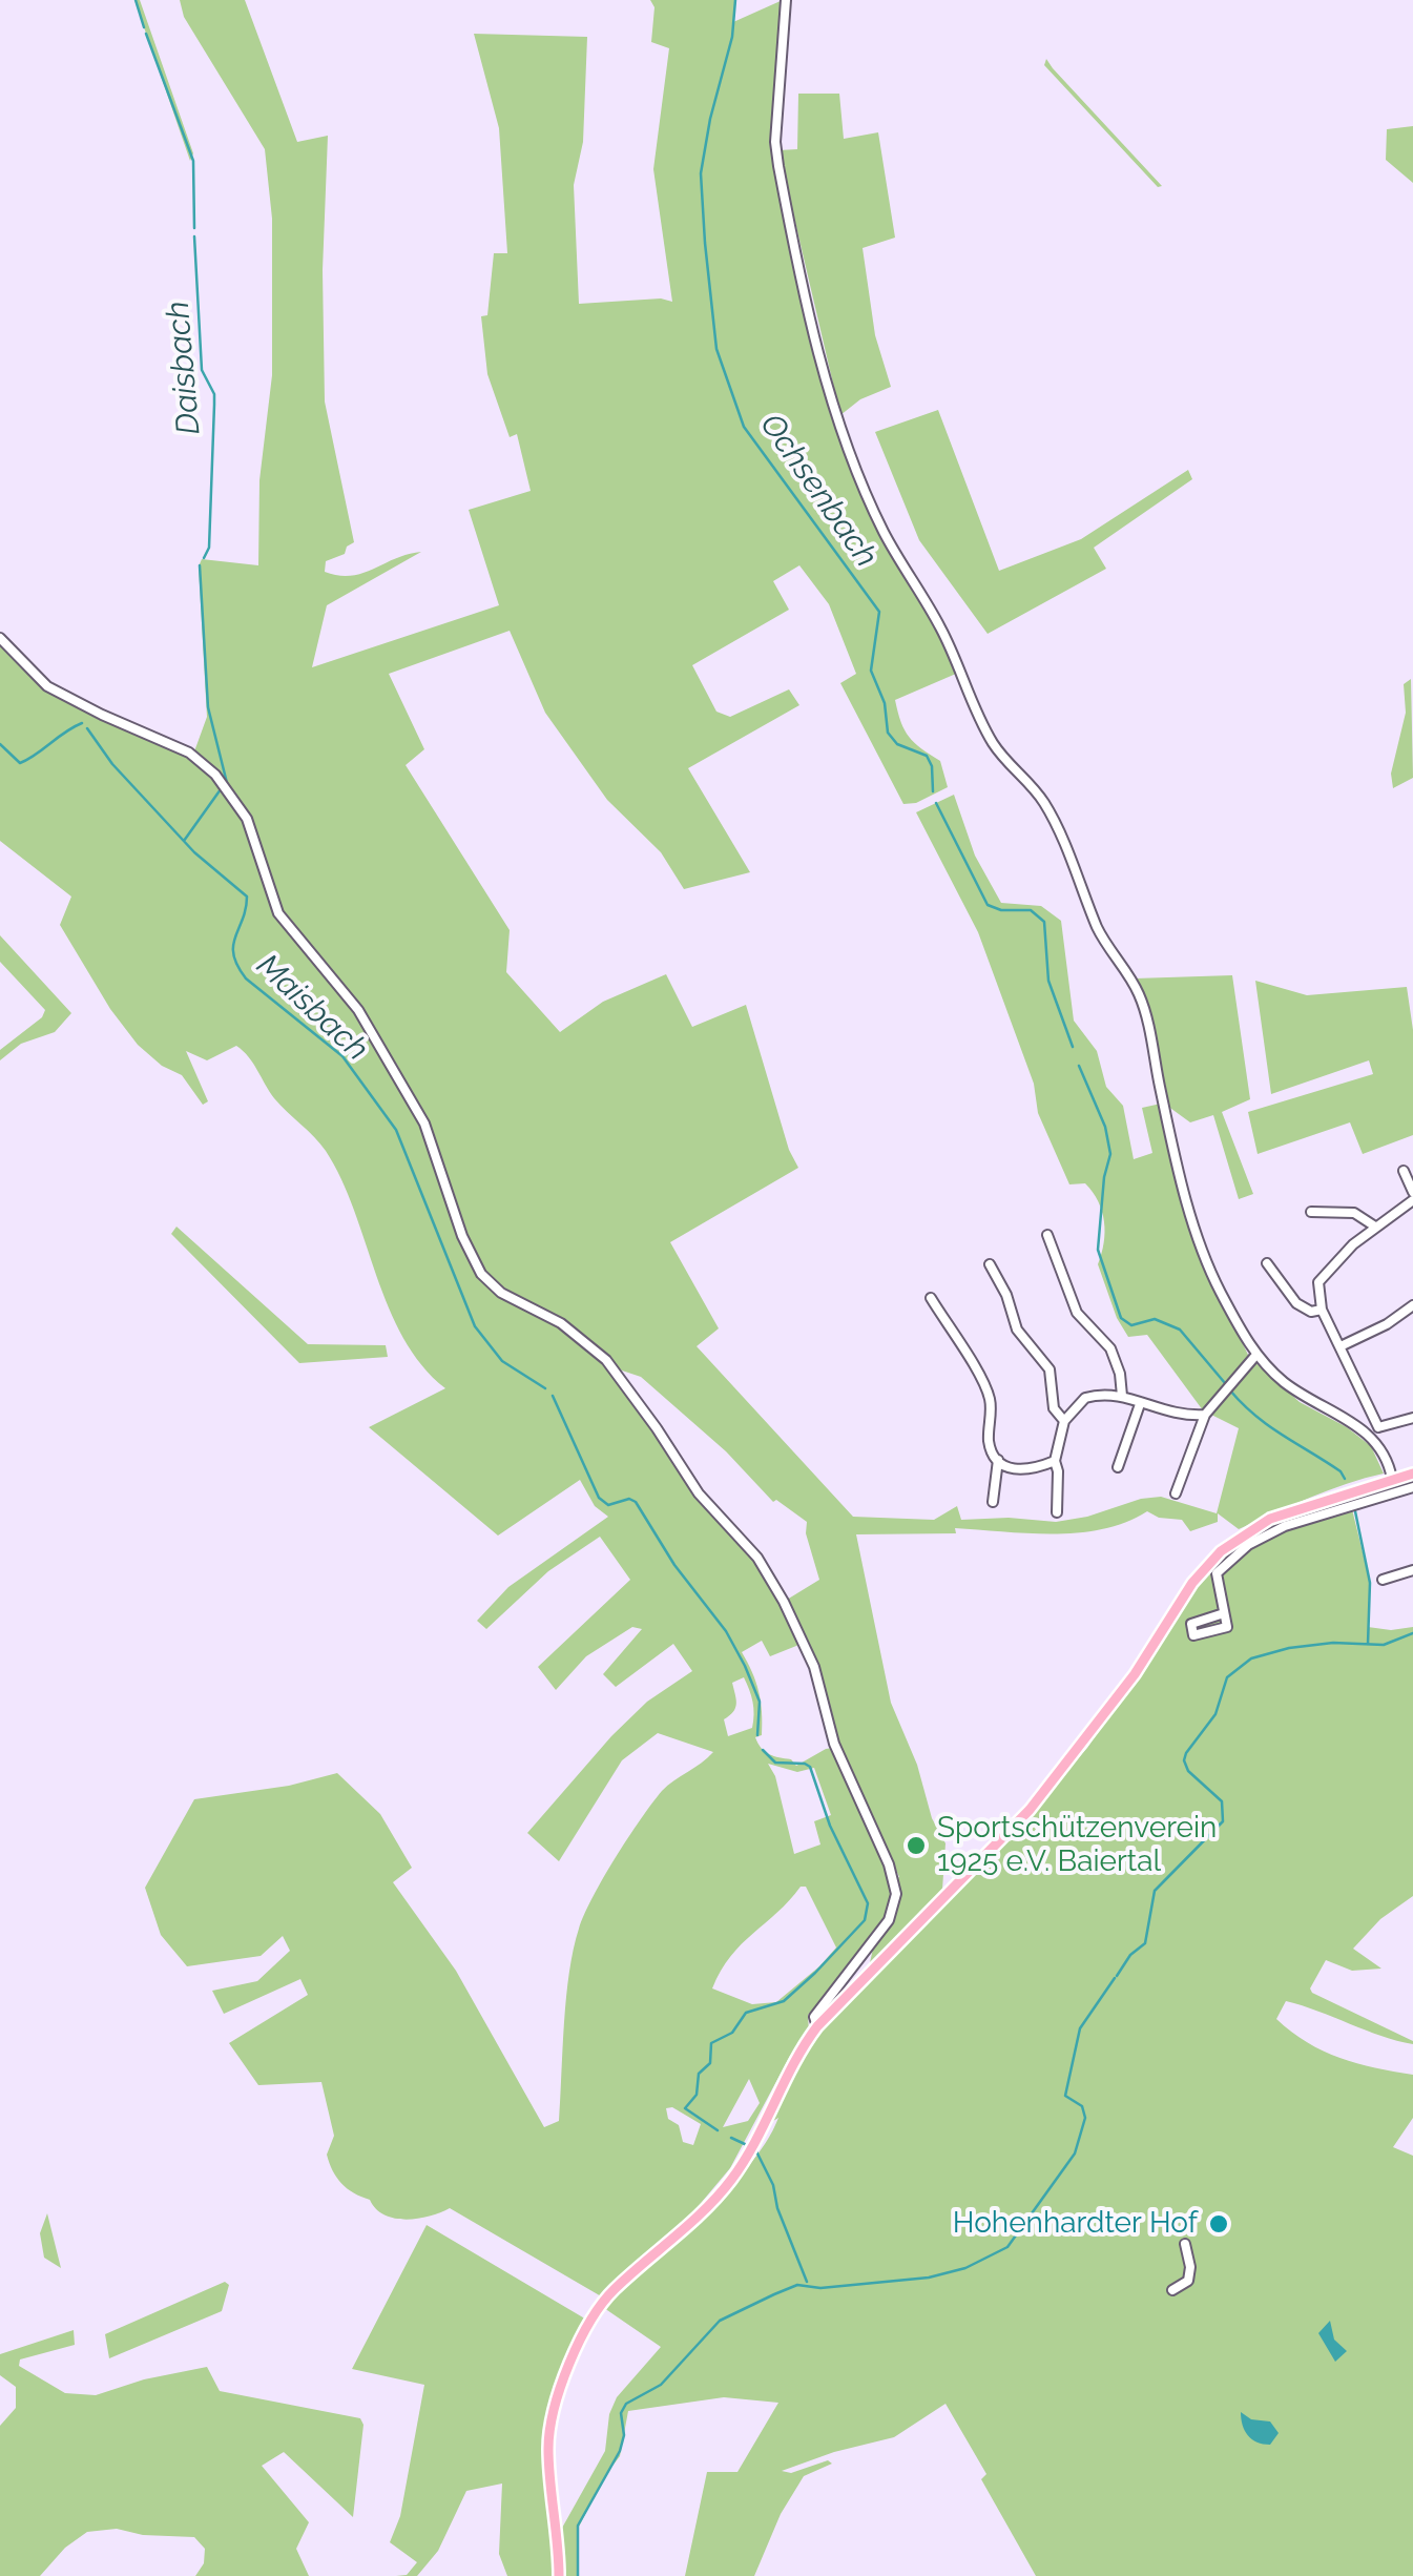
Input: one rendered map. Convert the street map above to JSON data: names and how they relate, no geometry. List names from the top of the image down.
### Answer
{
  "water": ["Daisbach", "Ochsenbach", "Maisbach"],
  "places": ["Sportschützenverein 1925 e.V. Baiertal", "Hohenhardter Hof"]
}
